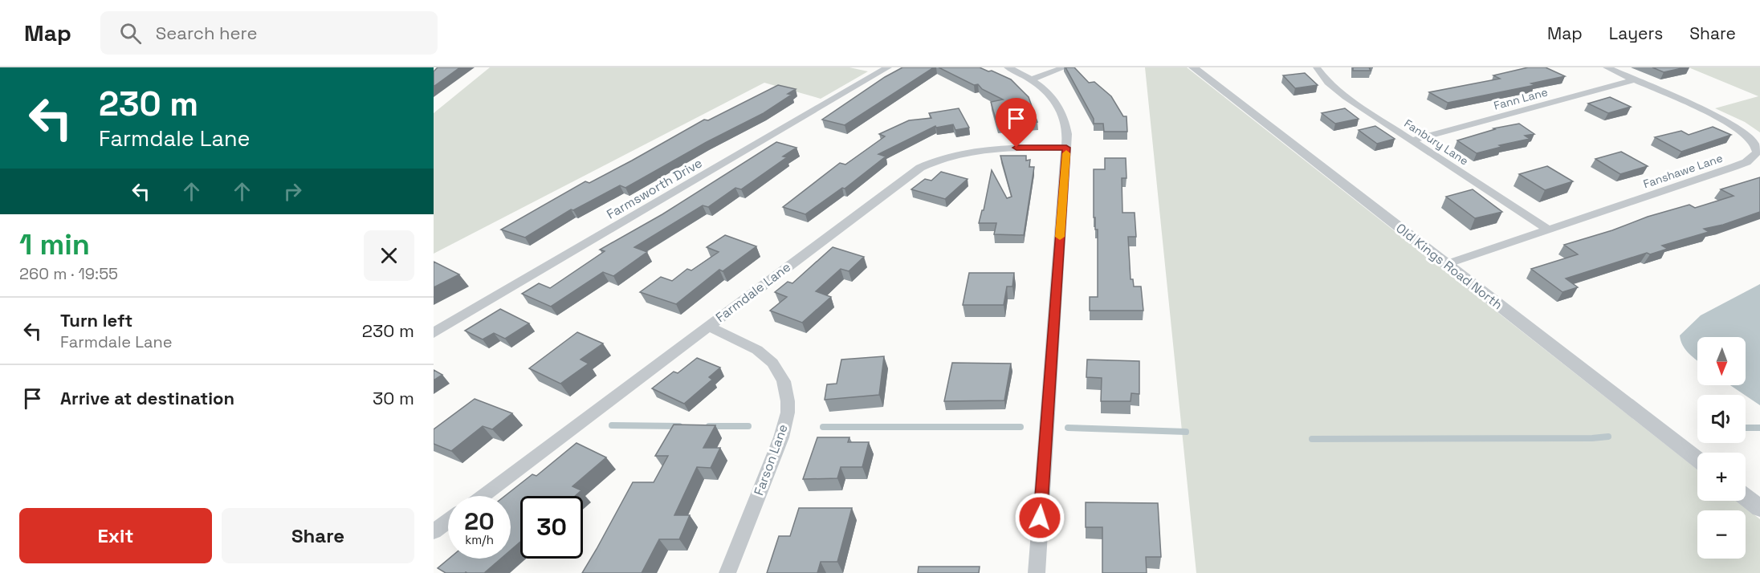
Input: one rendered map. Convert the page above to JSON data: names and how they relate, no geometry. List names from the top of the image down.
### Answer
{
  "streets": {
    "street": [
      "Fann Lane",
      "Fanbury Lane",
      "Fanshawe Lane",
      "Farmsworth Drive",
      "Old Kings Road North",
      "Farmdale Lane",
      "Farson Lane"
    ]
  },
  "crossings": [
    ["Fann Lane", "Fanbury Lane"],
    ["Fann Lane", "Fanshawe Lane"],
    ["Fanbury Lane", "Fanshawe Lane"],
    ["Fanshawe Lane", "Old Kings Road North"],
    ["Farmdale Lane", "Farson Lane"]
  ],
  "north": "bottom",
  "page": {
    "header": "Map",
    "search": "Search here",
    "nav": ["Map", "Layers", "Share"],
    "turn": ["230 m", "Farmdale Lane"],
    "heading": ["1 min", "260 m · 19:55"],
    "list": [
      {
        "name": "Turn left",
        "note": "Farmdale Lane",
        "value": "230 m"
      },
      {
        "name": "Arrive at destination",
        "value": "30 m"
      }
    ],
    "map_buttons": ["+", "−"],
    "speed": "20 km/h",
    "limit": "30",
    "buttons": ["Exit", "Share"]
  }
}
